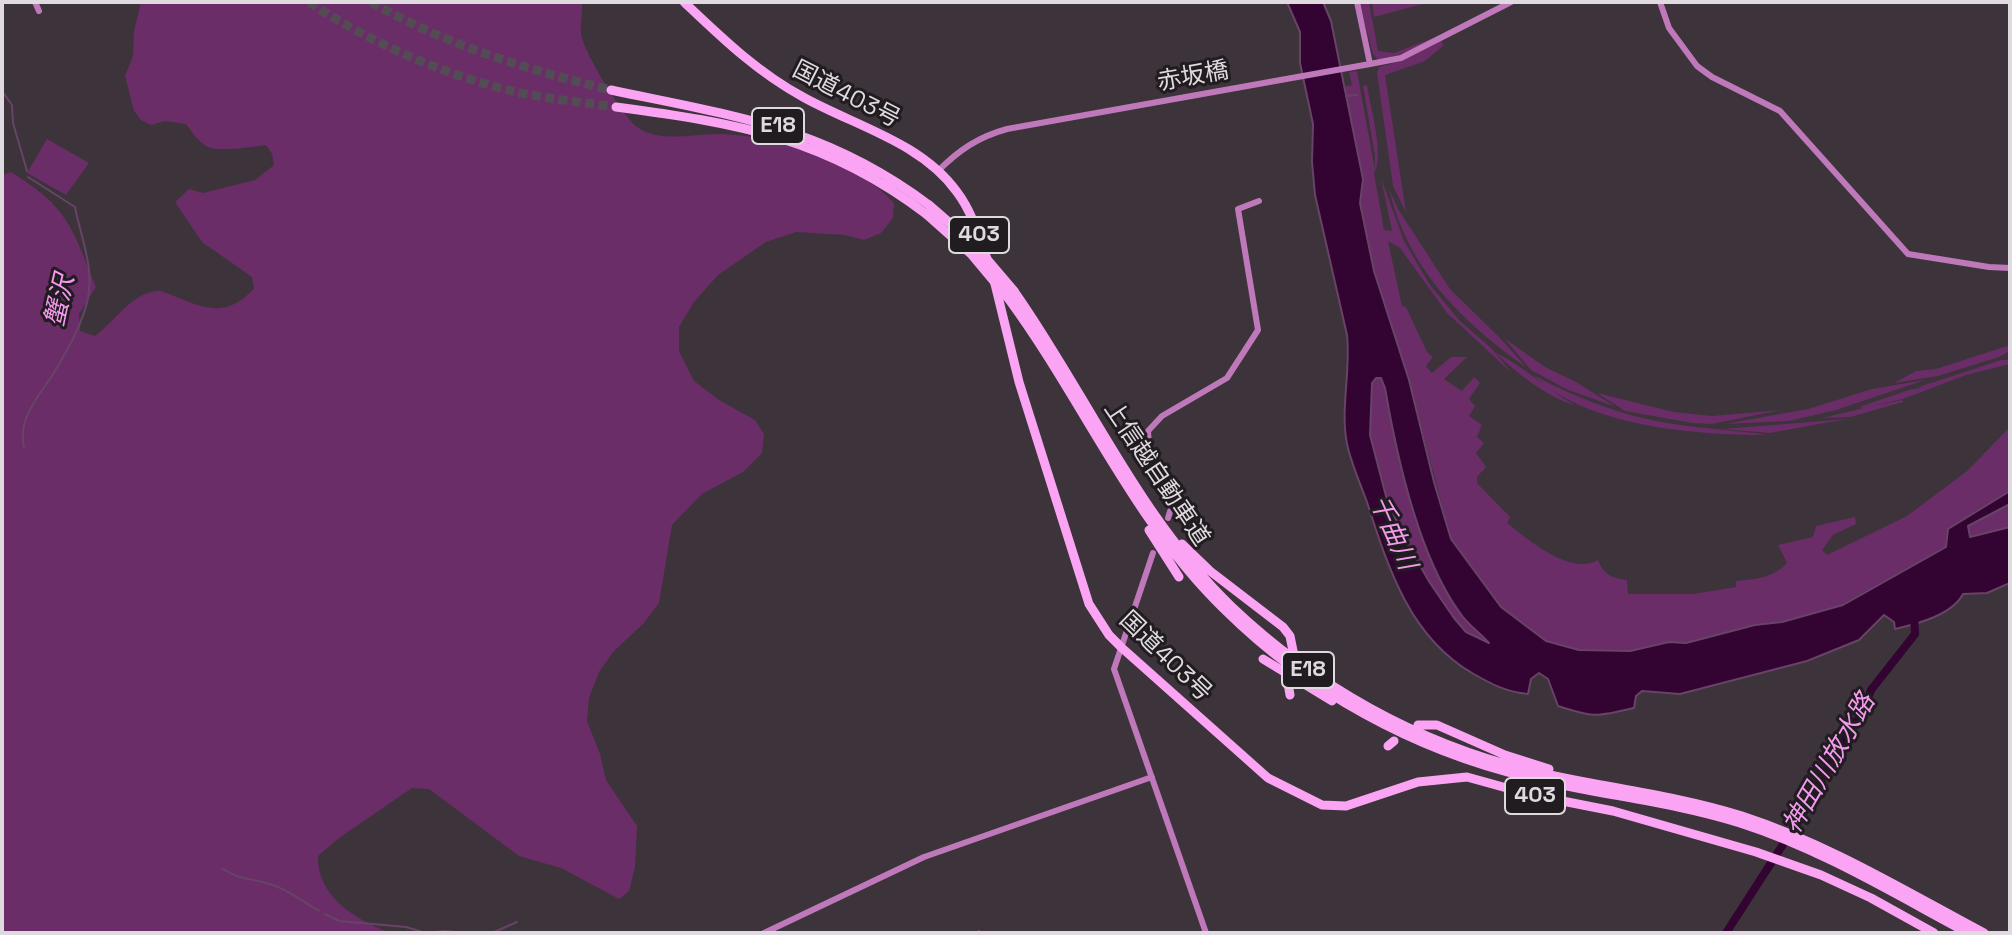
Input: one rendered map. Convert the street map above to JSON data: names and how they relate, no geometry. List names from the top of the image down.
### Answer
{
  "streets": {
    "highway": [
      "国道403号",
      "E18",
      "403",
      "上信越自動車道"
    ],
    "street": ["赤坂橋"]
  },
  "crossings": [
    ["赤坂橋", "国道403号"]
  ],
  "water": ["蟹沢", "千曲川", "神田川放水路"]
}
